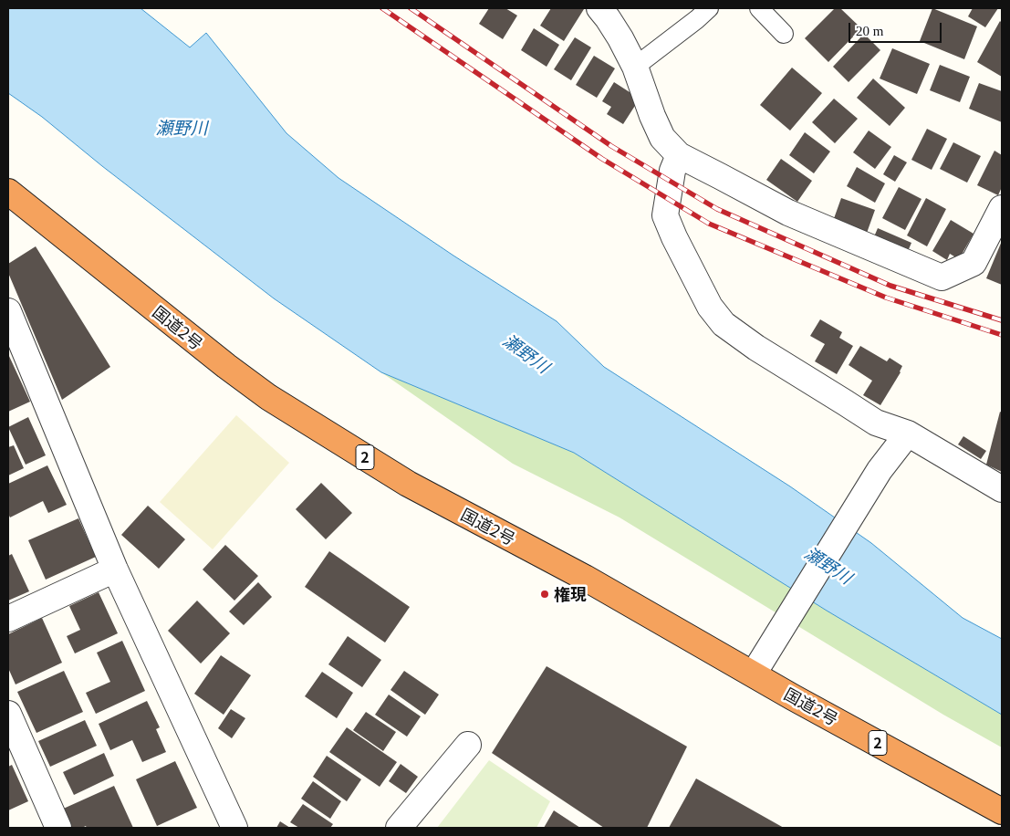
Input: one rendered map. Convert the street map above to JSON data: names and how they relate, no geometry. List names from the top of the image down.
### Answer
{
  "streets": {
    "highway": ["国道2号", "2"]
  },
  "water": ["瀬野川"],
  "places": ["権現"],
  "scale_bar": "20 m"
}
